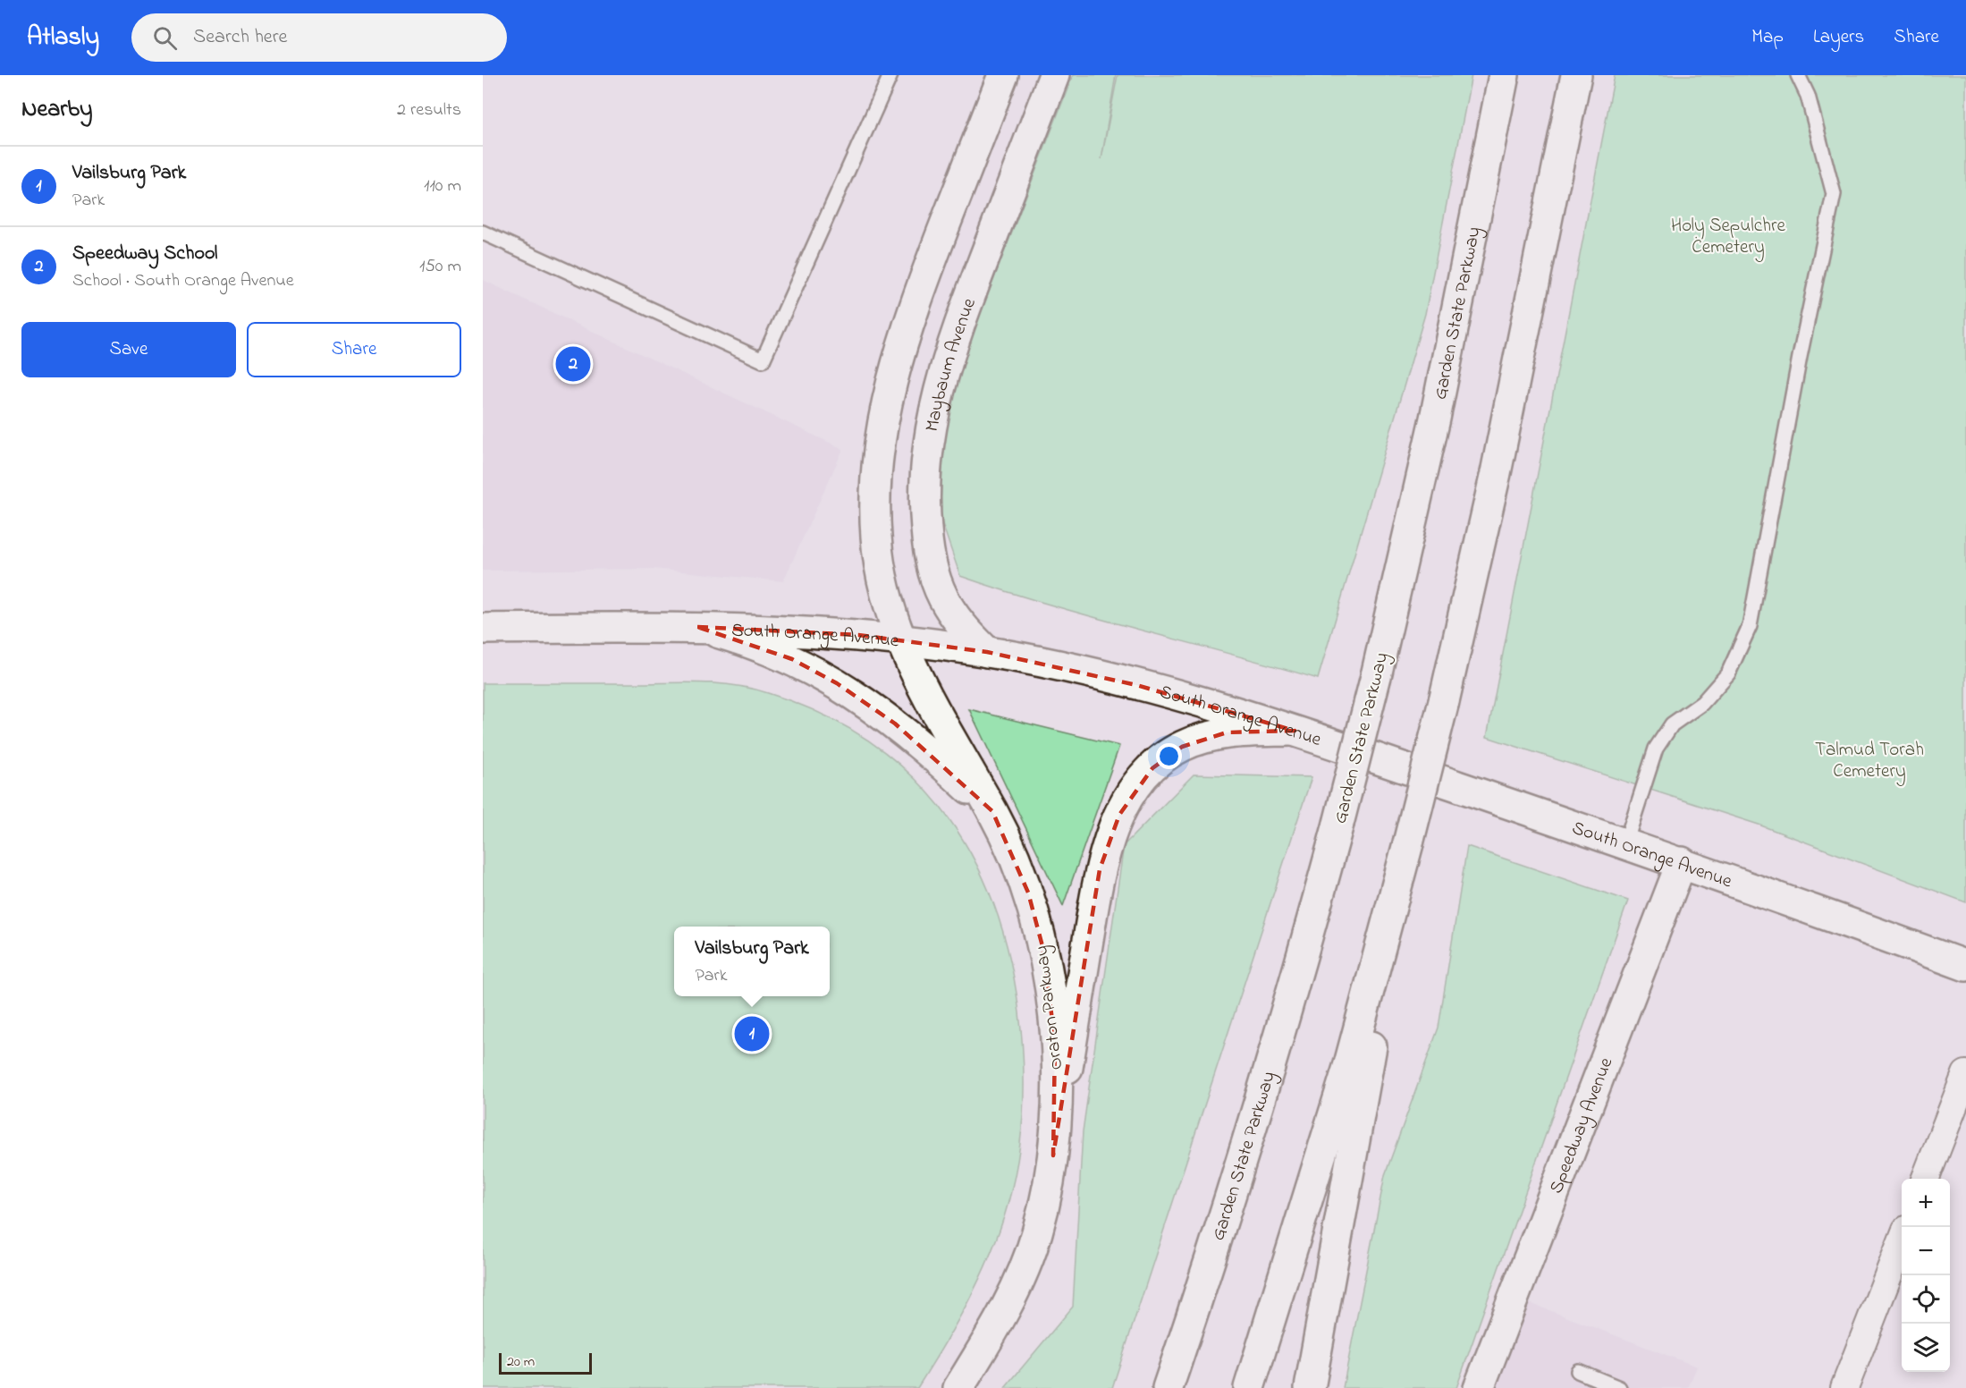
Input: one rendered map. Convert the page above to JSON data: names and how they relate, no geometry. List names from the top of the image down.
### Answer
{
  "streets": {
    "main road": [
      "Garden State Parkway",
      "Maybaum Avenue",
      "South Orange Avenue",
      "Oraton Parkway",
      "Speedway Avenue"
    ]
  },
  "crossings": [
    ["Maybaum Avenue", "South Orange Avenue"],
    ["South Orange Avenue", "Oraton Parkway"],
    ["South Orange Avenue", "Speedway Avenue"]
  ],
  "parks": ["Holy Sepulchre Cemetery", "Talmud Torah Cemetery"],
  "scale_bar": "20 m",
  "page": {
    "header": "Atlasly",
    "search": "Search here",
    "nav": ["Map", "Layers", "Share"],
    "heading": ["Nearby", "2 results"],
    "list": [
      {
        "mark": "1",
        "name": "Vailsburg Park",
        "note": "Park",
        "value": "110 m"
      },
      {
        "mark": "2",
        "name": "Speedway School",
        "note": "School · South Orange Avenue",
        "value": "150 m"
      }
    ],
    "buttons": ["Save", "Share"],
    "pins": ["2", "1"],
    "popup": ["Vailsburg Park", "Park"],
    "map_buttons": ["+", "−"],
    "scale": "20 m"
  }
}
